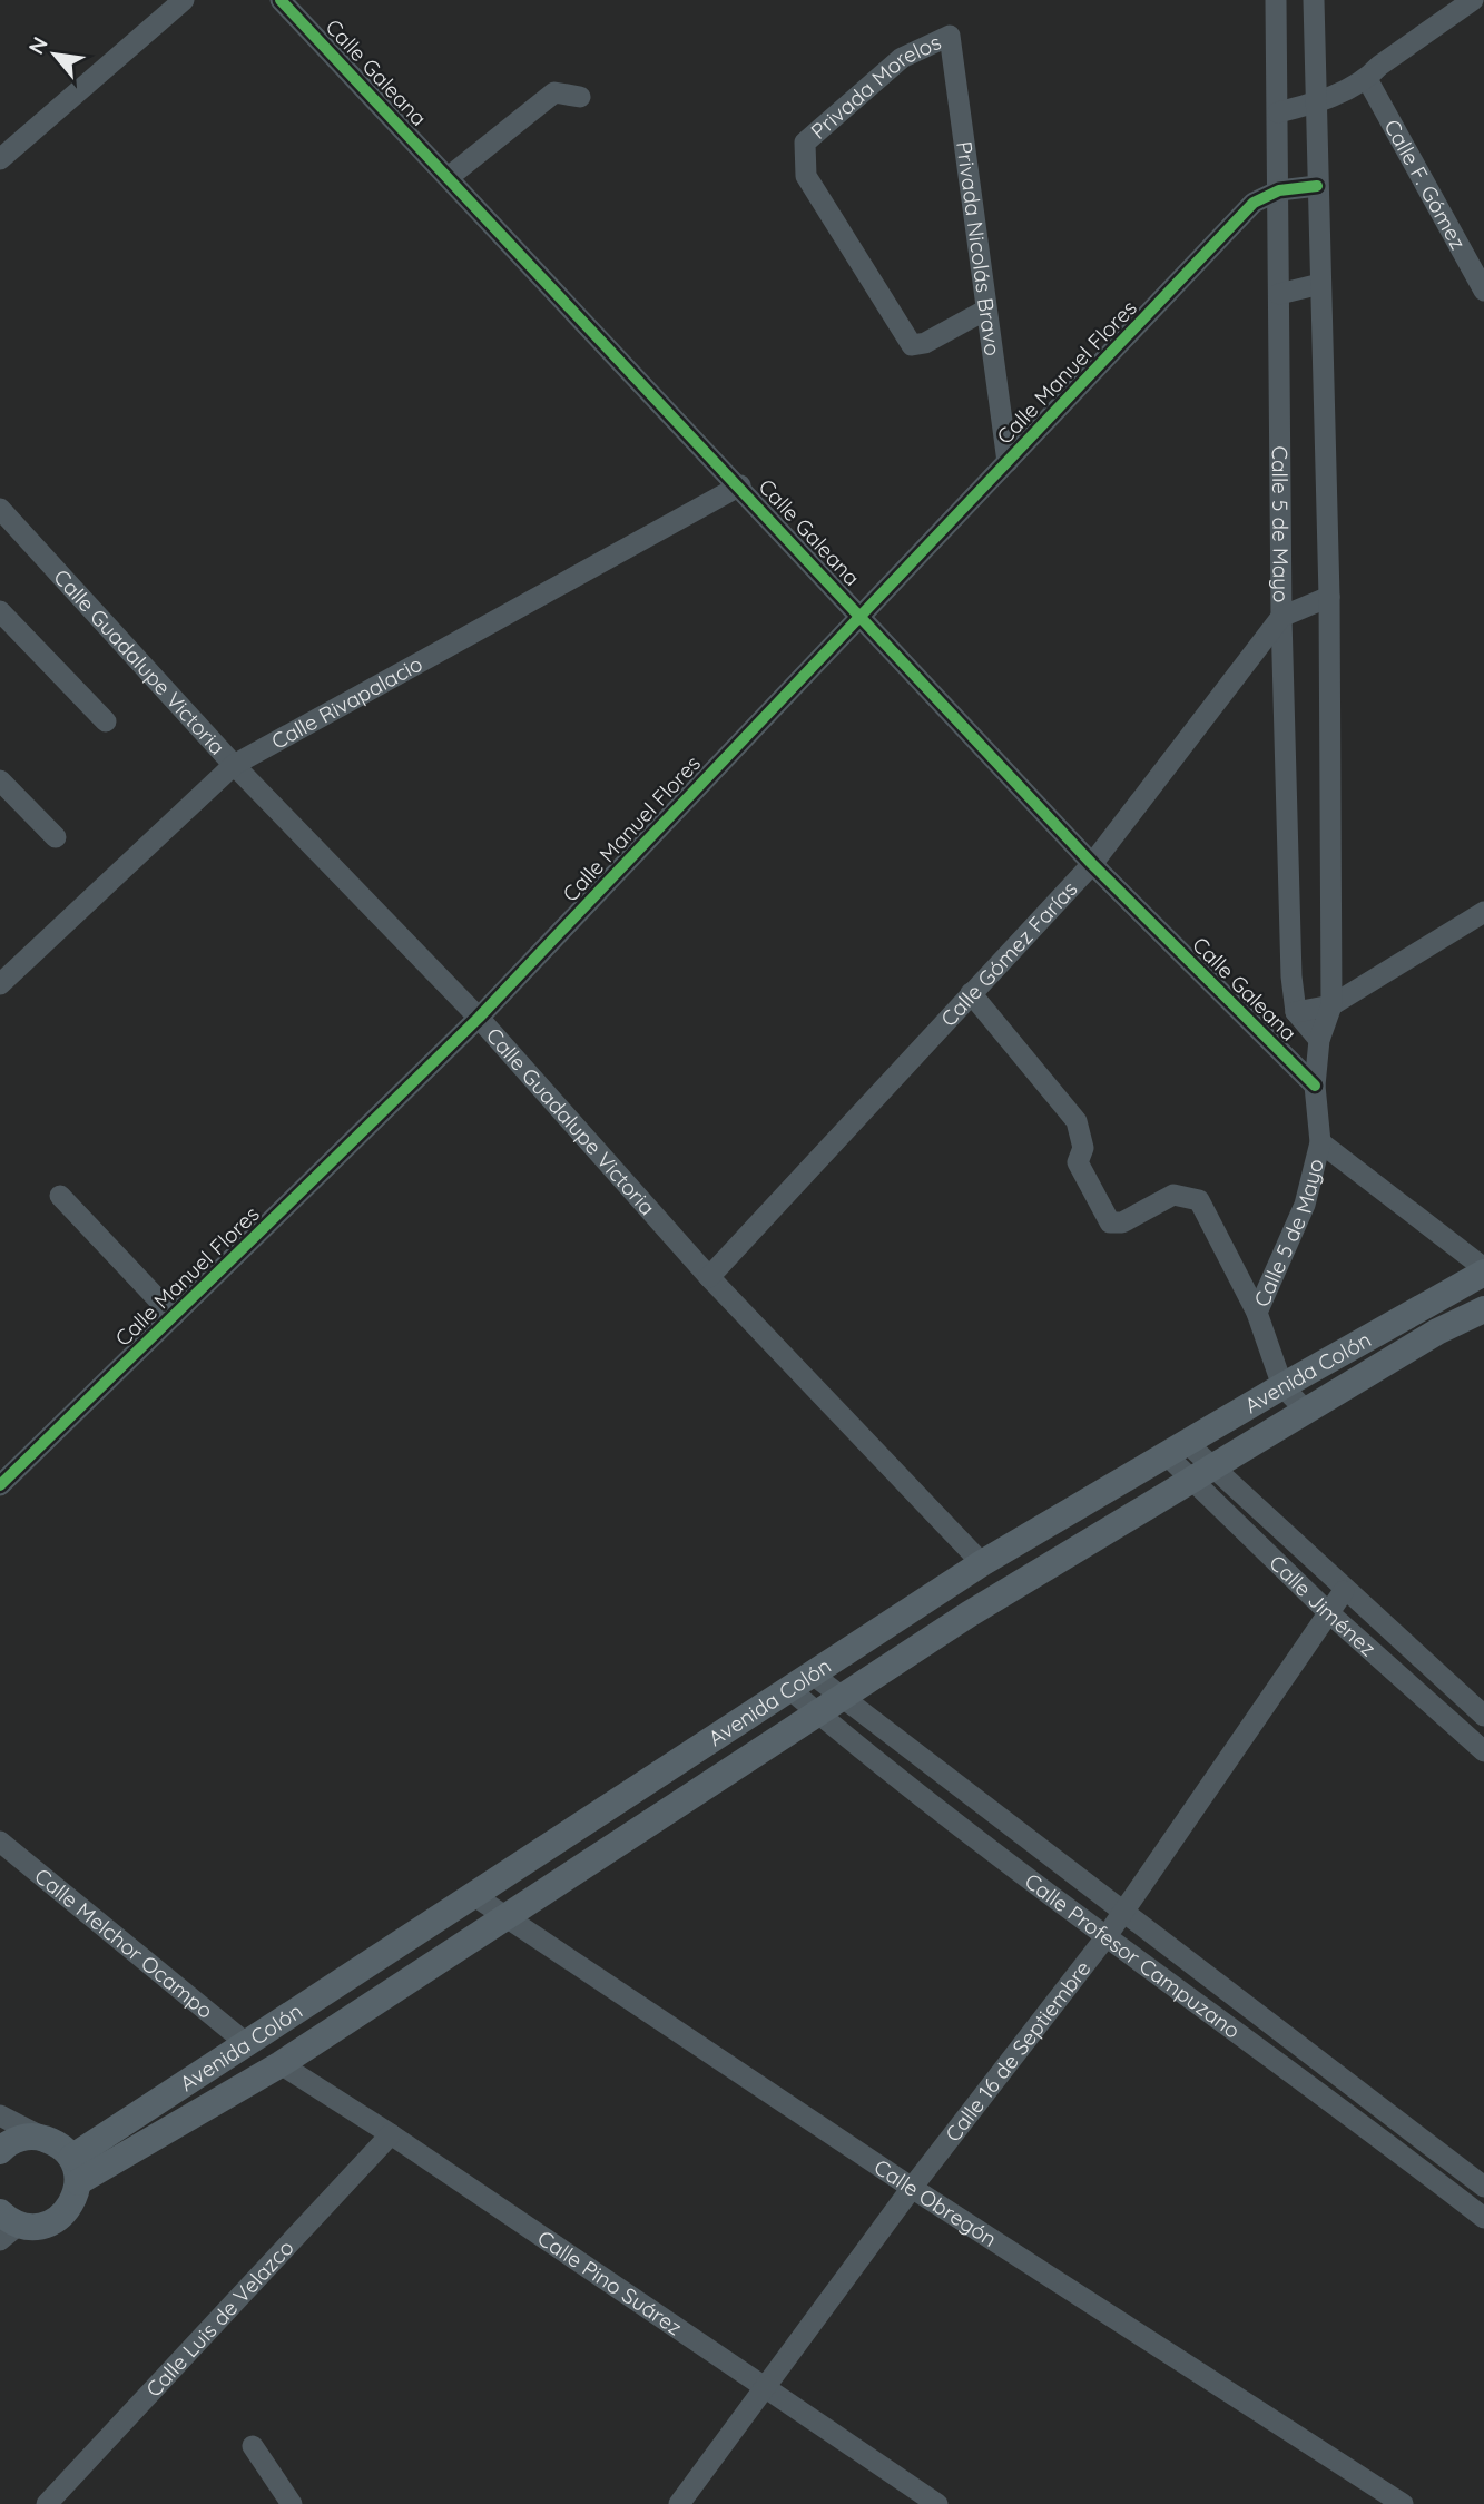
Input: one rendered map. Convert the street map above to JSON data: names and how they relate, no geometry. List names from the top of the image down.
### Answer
{
  "streets": {
    "main road": ["Avenida Colón"],
    "street": [
      "Calle Galeana",
      "Privada Morelos",
      "Calle F. Gómez",
      "Privada Nicolás Bravo",
      "Calle Manuel Flores",
      "Calle 5 de Mayo",
      "Calle Guadalupe Victoria",
      "Calle Rivapalacio",
      "Calle Gómez Farías",
      "Calle Jiménez",
      "Calle Melchor Ocampo",
      "Calle Profesor Campuzano",
      "Calle 16 de Septiembre",
      "Calle Obregón",
      "Calle Pino Suárez",
      "Calle Luis de Velazco"
    ]
  },
  "crossings": [
    ["Calle Galeana", "Calle Manuel Flores"],
    ["Calle Galeana", "Calle 5 de Mayo"],
    ["Calle Galeana", "Calle Rivapalacio"],
    ["Calle Galeana", "Calle Gómez Farías"],
    ["Privada Morelos", "Privada Nicolás Bravo"],
    ["Privada Nicolás Bravo", "Calle Manuel Flores"],
    ["Calle Manuel Flores", "Calle 5 de Mayo"],
    ["Calle Manuel Flores", "Calle Guadalupe Victoria"],
    ["Calle 5 de Mayo", "Calle Gómez Farías"],
    ["Calle 5 de Mayo", "Avenida Colón"],
    ["Calle Guadalupe Victoria", "Calle Rivapalacio"],
    ["Calle Guadalupe Victoria", "Calle Gómez Farías"],
    ["Calle Guadalupe Victoria", "Avenida Colón"],
    ["Avenida Colón", "Calle Jiménez"],
    ["Avenida Colón", "Calle Melchor Ocampo"],
    ["Avenida Colón", "Calle Profesor Campuzano"],
    ["Avenida Colón", "Calle Obregón"],
    ["Avenida Colón", "Calle Pino Suárez"],
    ["Calle Jiménez", "Calle 16 de Septiembre"],
    ["Calle Profesor Campuzano", "Calle 16 de Septiembre"],
    ["Calle 16 de Septiembre", "Calle Obregón"],
    ["Calle 16 de Septiembre", "Calle Pino Suárez"],
    ["Calle Pino Suárez", "Calle Luis de Velazco"]
  ],
  "north": "top left"
}
